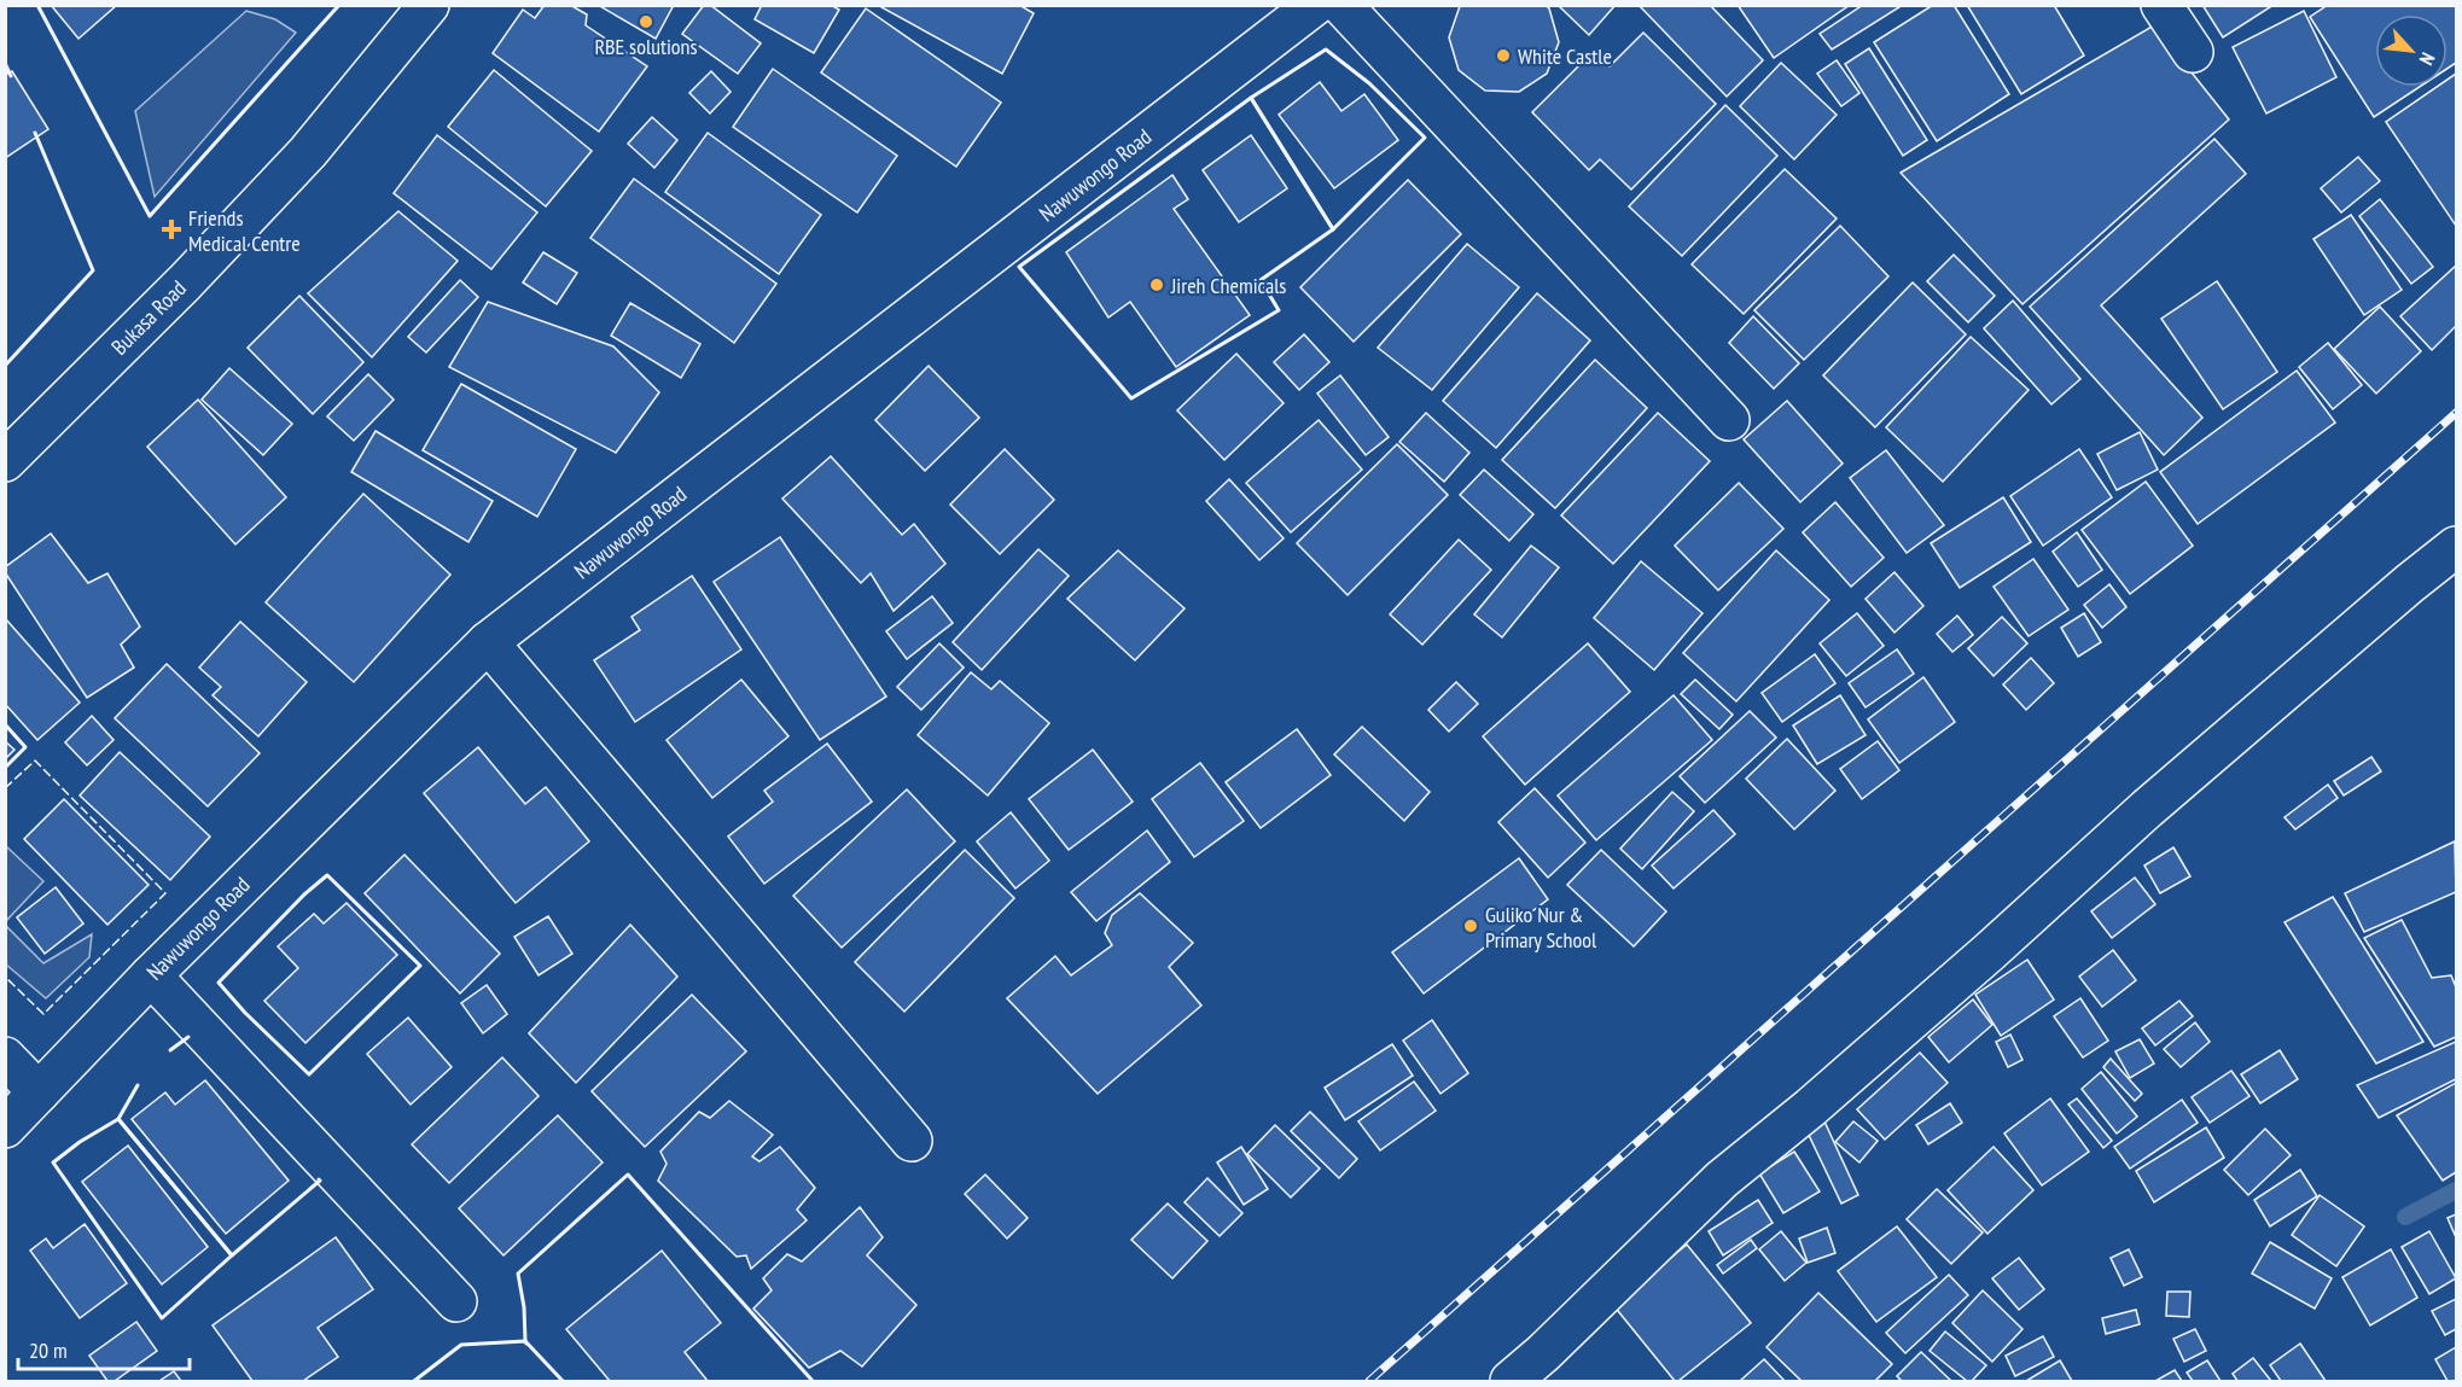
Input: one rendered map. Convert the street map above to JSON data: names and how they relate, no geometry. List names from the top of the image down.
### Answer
{
  "streets": {
    "street": ["Nawuwongo Road", "Bukasa Road"]
  },
  "places": {
    "other": [
      "RBE solutions",
      "White Castle",
      "Jireh Chemicals",
      "Guliko Nur & Primary School"
    ],
    "health": ["Friends Medical Centre"]
  },
  "scale_bar": "20 m",
  "north": "bottom right"
}
